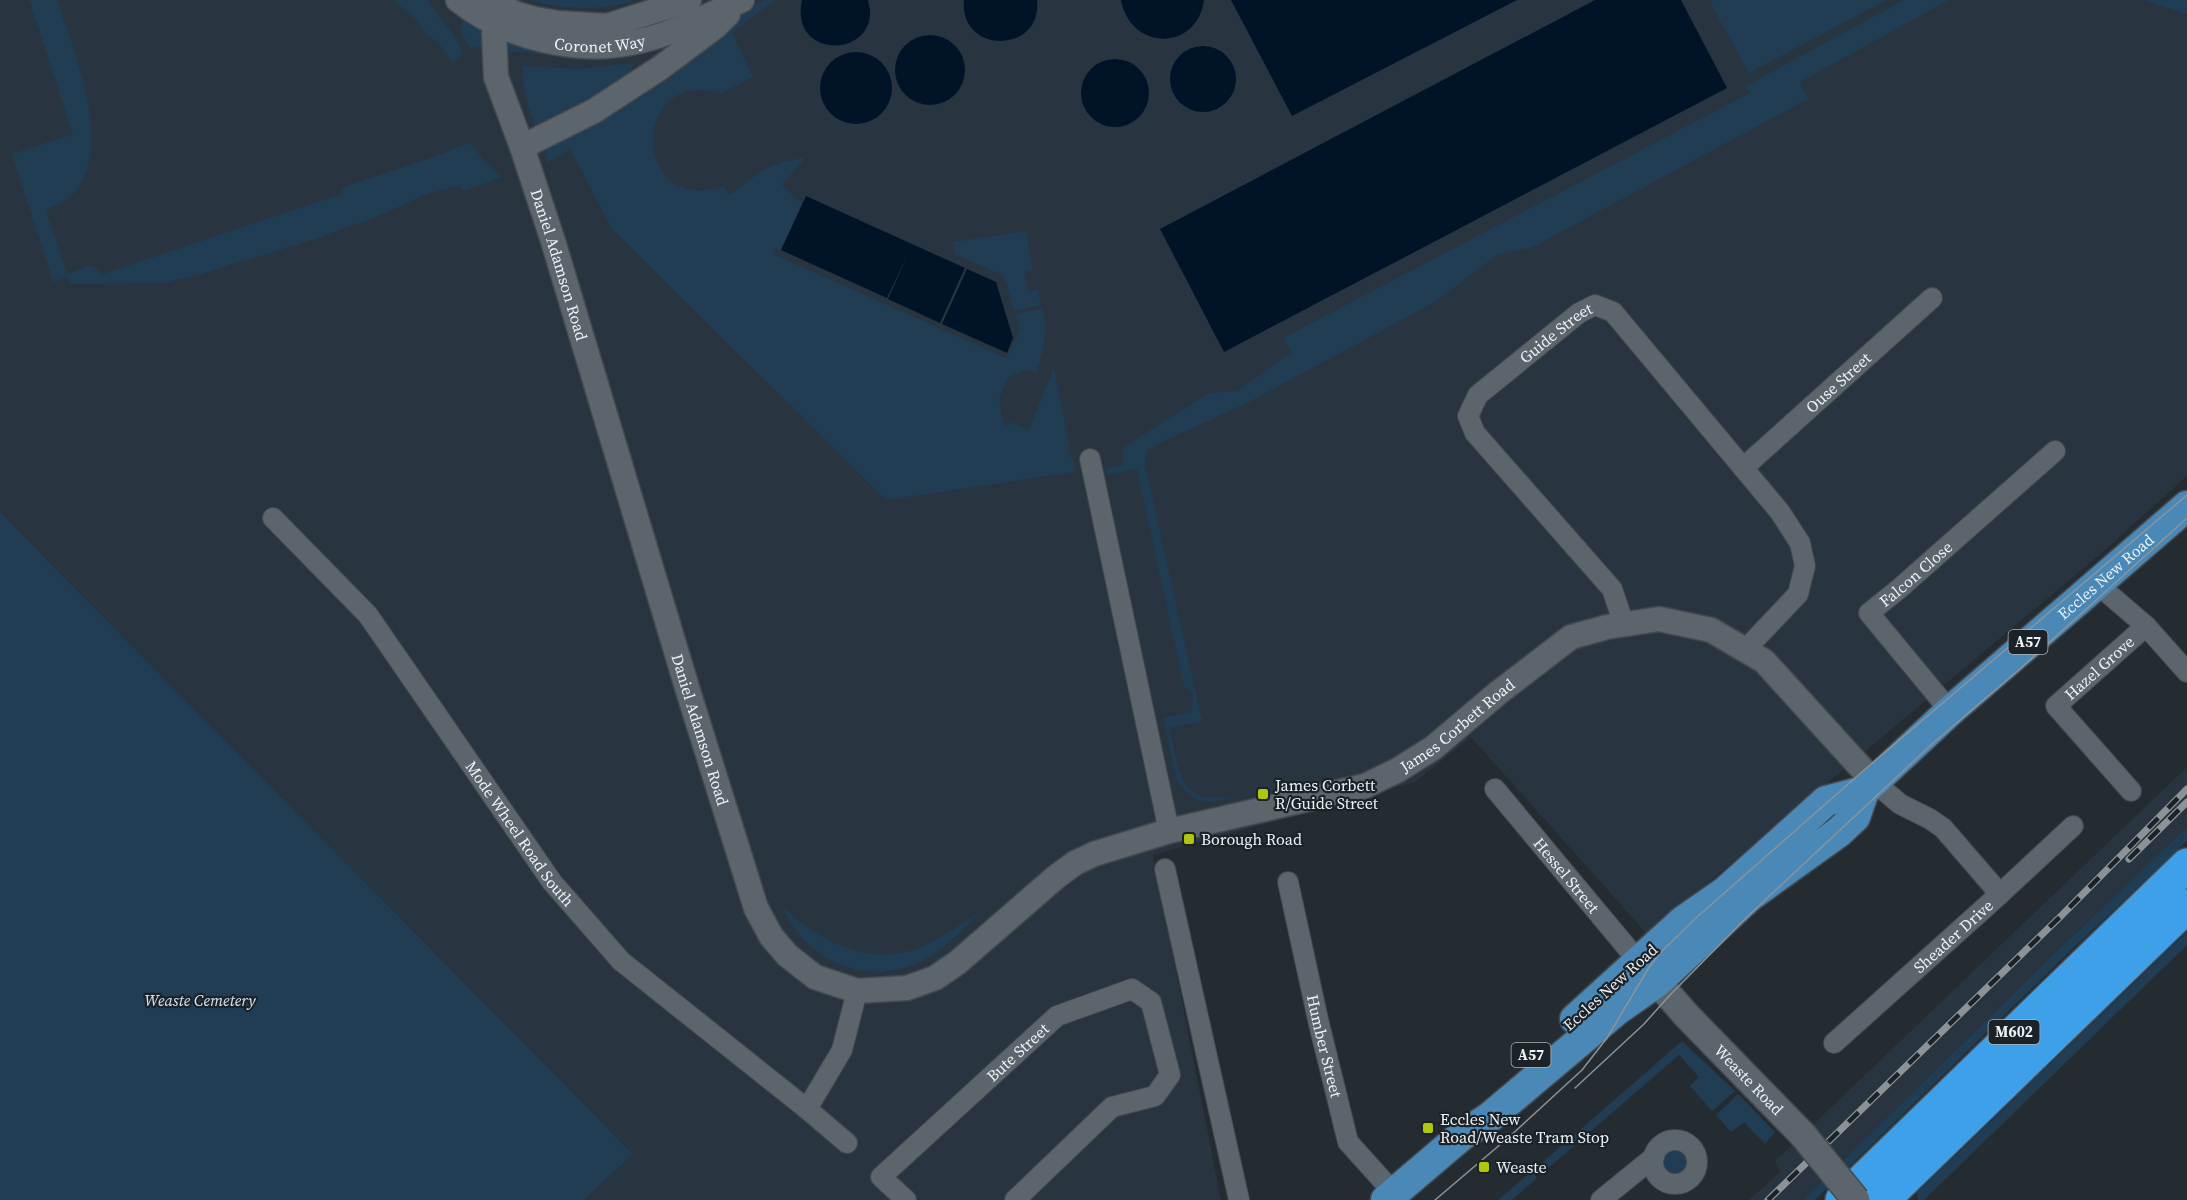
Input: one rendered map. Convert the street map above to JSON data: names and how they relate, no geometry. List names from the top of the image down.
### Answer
{
  "streets": {
    "highway": ["M602"],
    "main road": ["Eccles New Road", "A57", "Weaste Road"],
    "street": [
      "Coronet Way",
      "Daniel Adamson Road",
      "Guide Street",
      "Ouse Street",
      "Falcon Close",
      "Hazel Grove",
      "James Corbett Road",
      "Mode Wheel Road South",
      "Hessel Street",
      "Sheader Drive",
      "Humber Street",
      "Bute Street"
    ]
  },
  "crossings": [
    ["Coronet Way", "Daniel Adamson Road"],
    ["Daniel Adamson Road", "James Corbett Road"],
    ["Guide Street", "Ouse Street"],
    ["Guide Street", "James Corbett Road"],
    ["Falcon Close", "Eccles New Road"],
    ["Eccles New Road", "James Corbett Road"],
    ["Eccles New Road", "Hessel Street"],
    ["Eccles New Road", "Sheader Drive"],
    ["Eccles New Road", "Humber Street"],
    ["Eccles New Road", "Weaste Road"],
    ["James Corbett Road", "Sheader Drive"],
    ["Hessel Street", "Weaste Road"]
  ],
  "parks": ["Weaste Cemetery"],
  "places": {
    "transit": [
      "James Corbett R/Guide Street",
      "Borough Road",
      "Eccles New Road/Weaste Tram Stop",
      "Weaste"
    ]
  }
}
